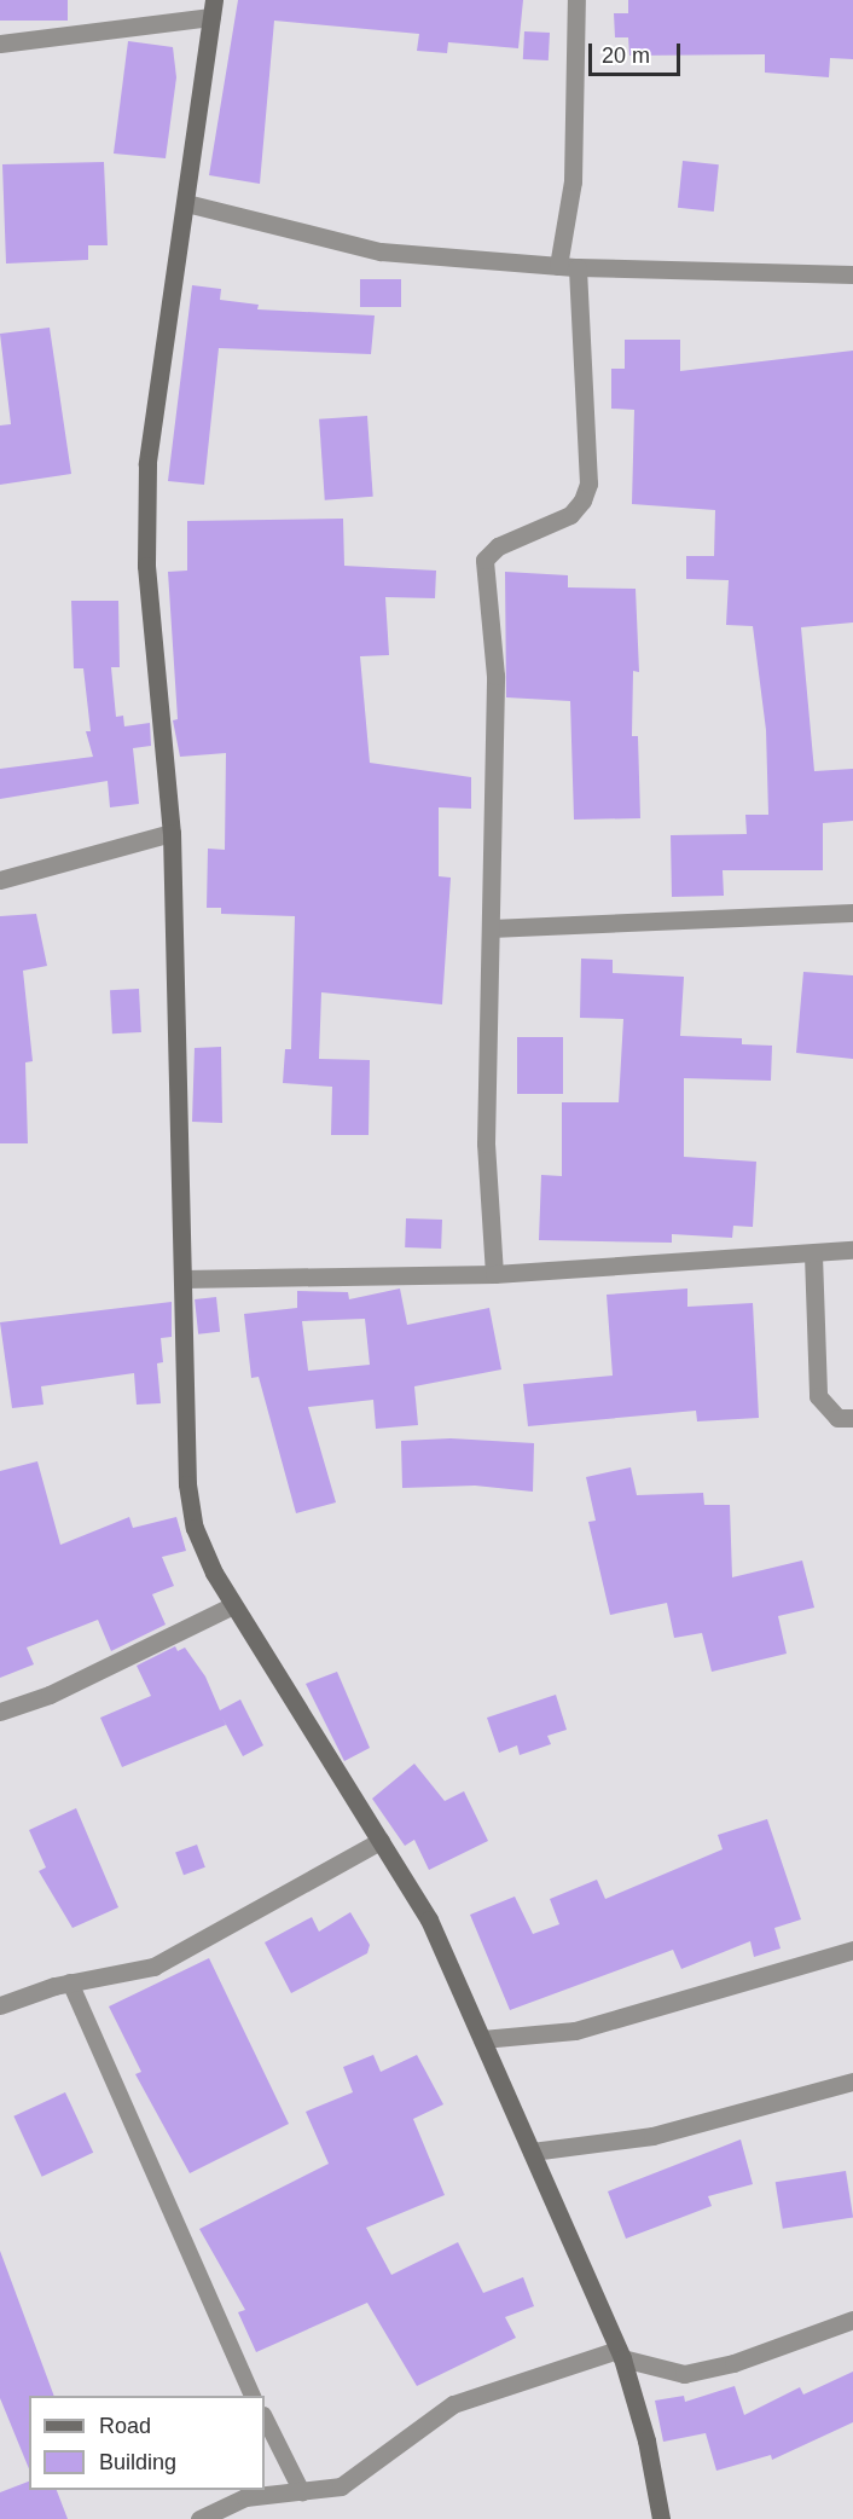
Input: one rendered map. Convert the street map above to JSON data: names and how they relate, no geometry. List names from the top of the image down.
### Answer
{
  "legend": ["Road", "Building"],
  "scale_bar": "20 m"
}
